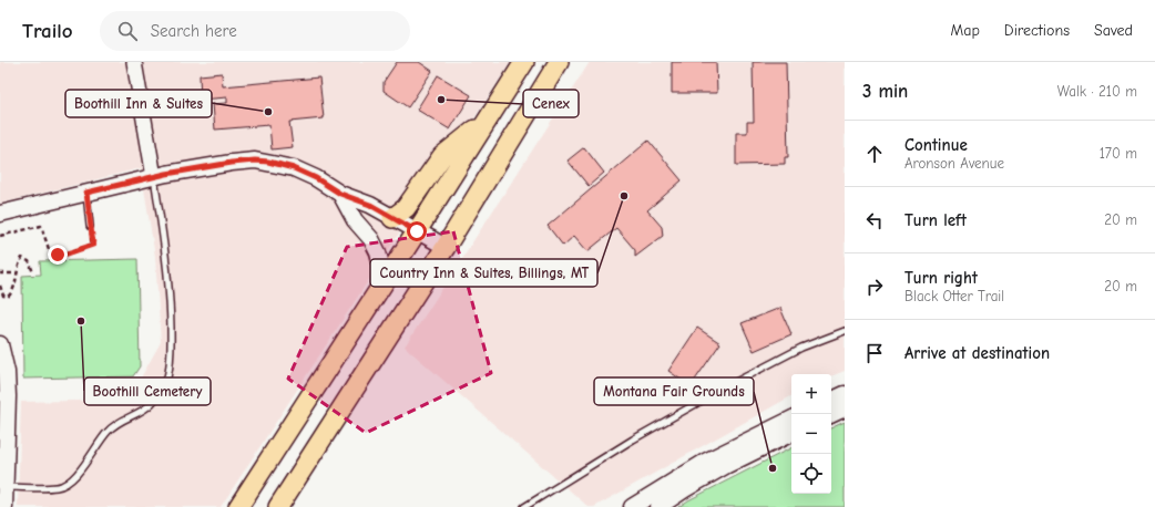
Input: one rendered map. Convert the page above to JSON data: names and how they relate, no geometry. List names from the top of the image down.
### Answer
{
  "places": [
    "Cenex",
    "Boothill Inn & Suites",
    "Country Inn & Suites, Billings, MT",
    "Boothill Cemetery",
    "Montana Fair Grounds"
  ],
  "page": {
    "header": "Trailo",
    "search": "Search here",
    "nav": ["Map", "Directions", "Saved"],
    "heading": ["3 min", "Walk · 210 m"],
    "list": [
      ["Continue", "Aronson Avenue", "170 m"],
      ["Turn left", "20 m"],
      ["Turn right", "Black Otter Trail", "20 m"],
      "Arrive at destination"
    ],
    "map_buttons": ["+", "−"]
  }
}
